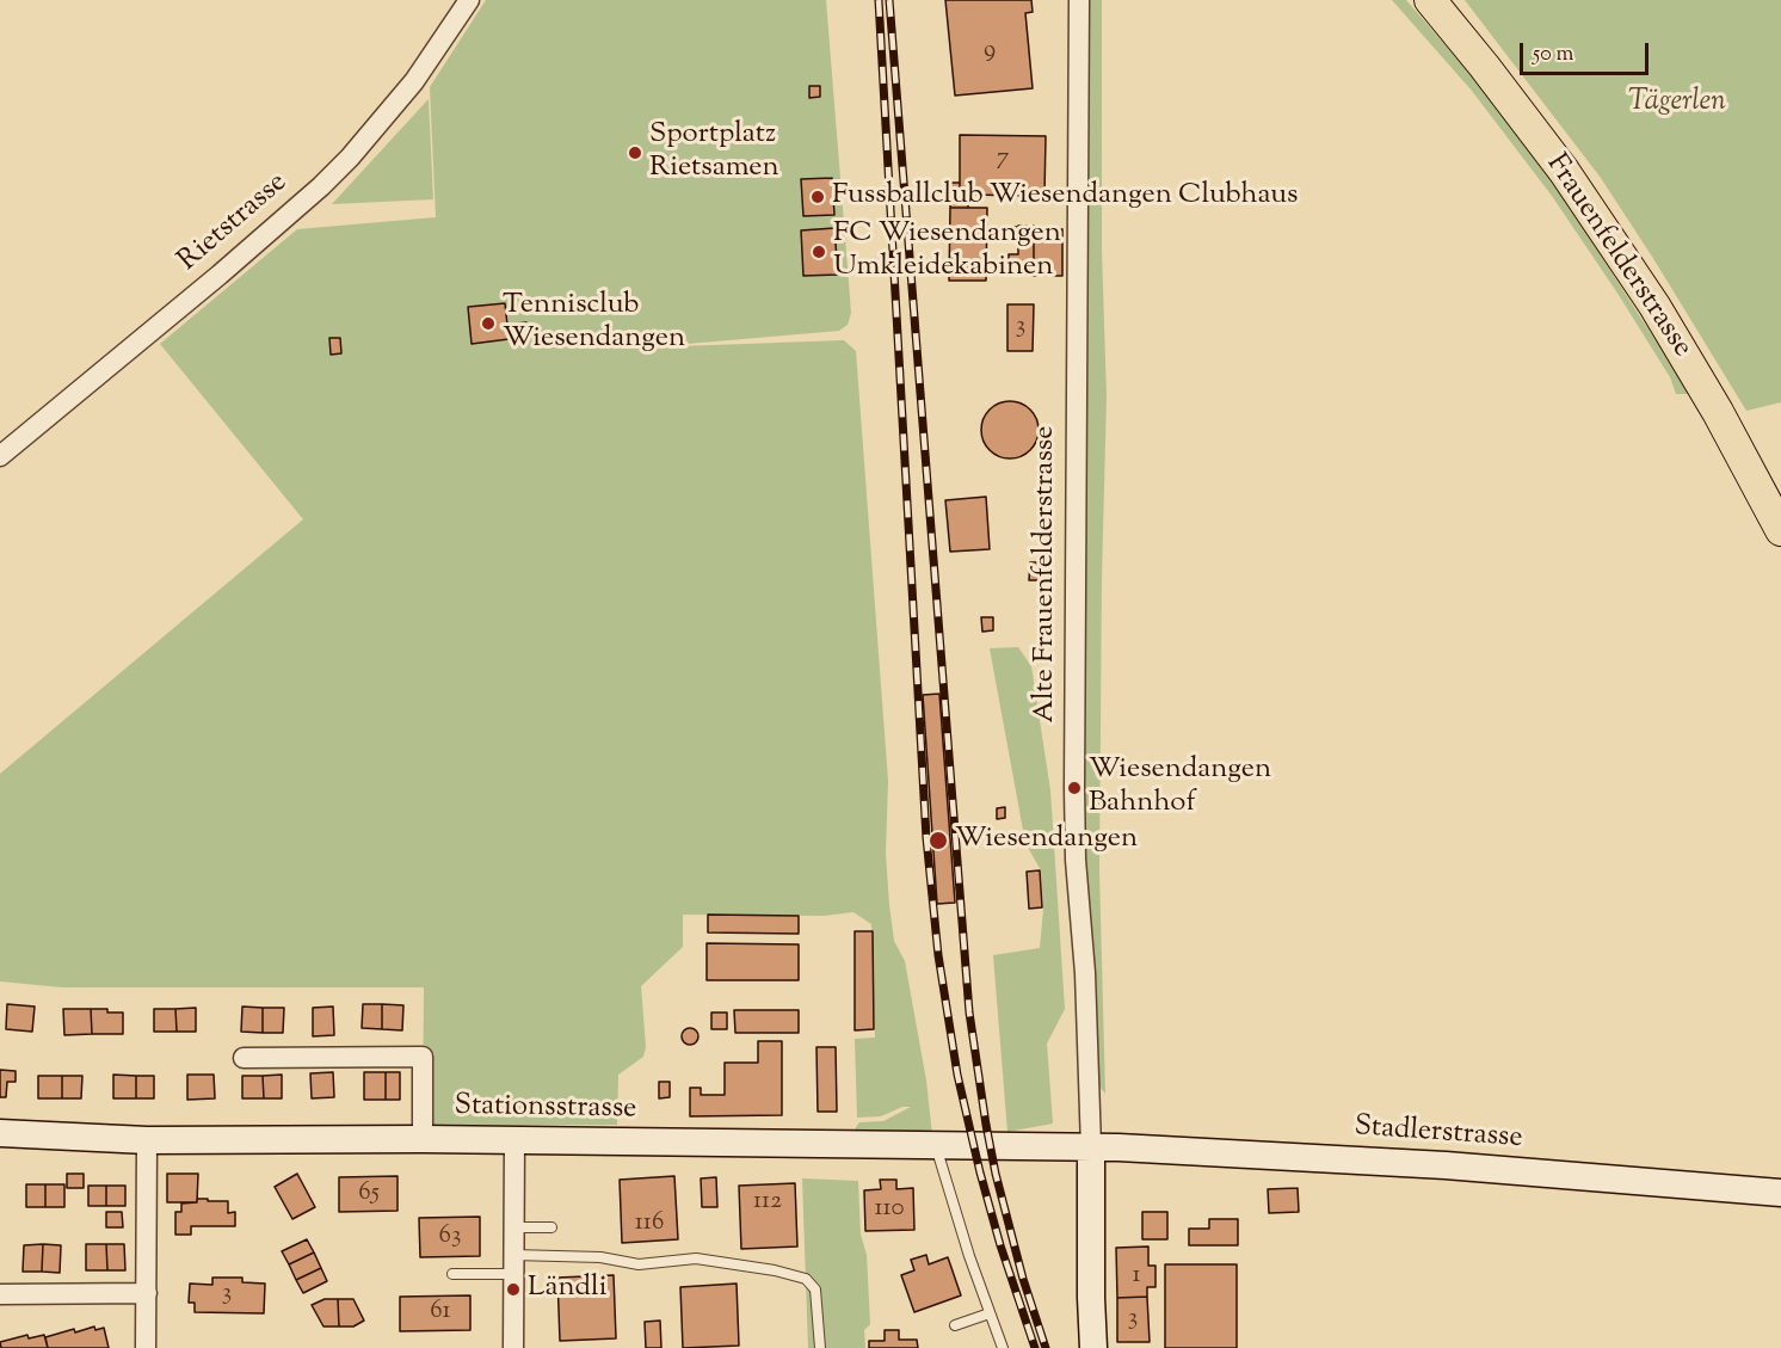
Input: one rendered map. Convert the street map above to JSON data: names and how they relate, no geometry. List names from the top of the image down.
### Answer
{
  "streets": {
    "main road": ["Frauenfelderstrasse", "Stationsstrasse", "Stadlerstrasse"],
    "street": ["Rietstrasse", "Alte Frauenfelderstrasse"]
  },
  "crossings": [
    ["Alte Frauenfelderstrasse", "Stationsstrasse"],
    ["Alte Frauenfelderstrasse", "Stadlerstrasse"],
    ["Stationsstrasse", "Stadlerstrasse"]
  ],
  "parks": ["Tägerlen"],
  "places": [
    "Sportplatz Rietsamen",
    "Fussballclub Wiesendangen Clubhaus",
    "FC Wiesendangen Umkleidekabinen",
    "Tennisclub Wiesendangen",
    "Wiesendangen Bahnhof",
    "Wiesendangen",
    "Ländli"
  ],
  "house_numbers": [
    "9",
    "7",
    "3",
    "65",
    "112",
    "110",
    "116",
    "63",
    "1",
    "3",
    "61",
    "3"
  ],
  "scale_bar": "50 m"
}
